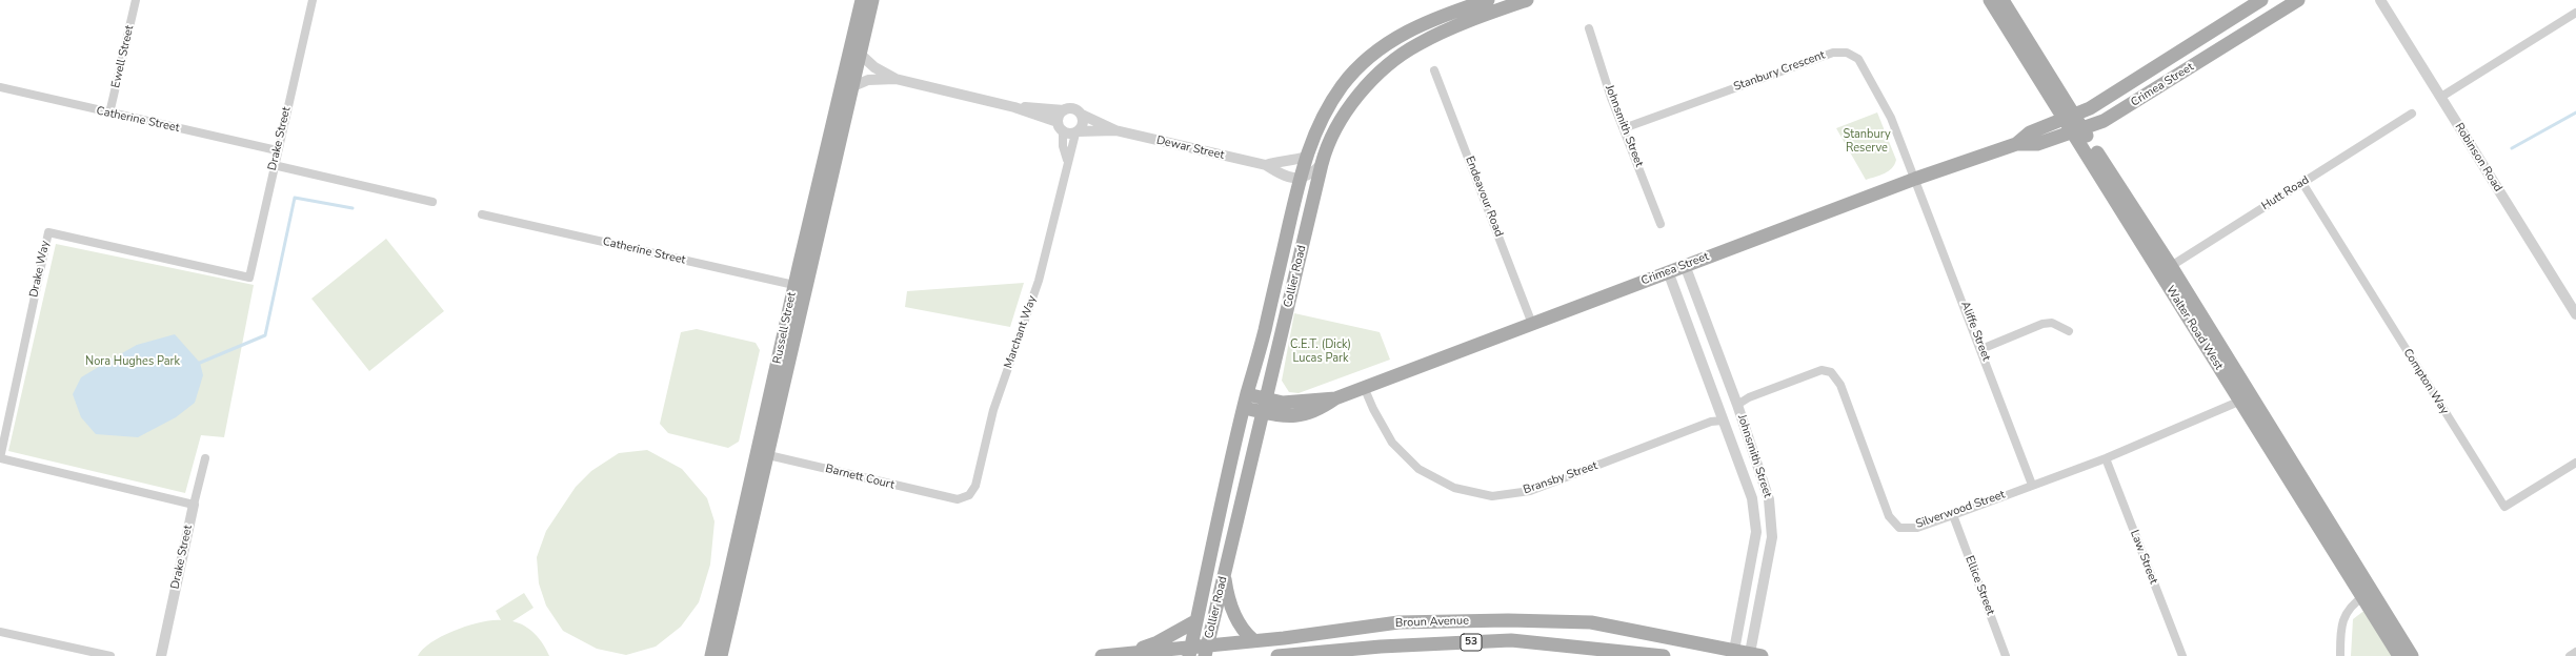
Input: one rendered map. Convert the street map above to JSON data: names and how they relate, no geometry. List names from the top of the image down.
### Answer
{
  "streets": {
    "main road": [
      "Crimea Street",
      "Collier Road",
      "Russell Street",
      "Walter Road West",
      "Broun Avenue",
      "53"
    ],
    "street": [
      "Ewell Street",
      "Stanbury Crescent",
      "Catherine Street",
      "Johnsmith Street",
      "Drake Street",
      "Dewar Street",
      "Robinson Road",
      "Hutt Road",
      "Endeavour Road",
      "Drake Way",
      "Aliffe Street",
      "Marchant Way",
      "Compton Way",
      "Barnett Court",
      "Bransby Street",
      "Silverwood Street",
      "Law Street",
      "Ellice Street"
    ]
  },
  "crossings": [
    ["Ewell Street", "Catherine Street"],
    ["Stanbury Crescent", "Crimea Street"],
    ["Stanbury Crescent", "Johnsmith Street"],
    ["Stanbury Crescent", "Aliffe Street"],
    ["Crimea Street", "Johnsmith Street"],
    ["Crimea Street", "Endeavour Road"],
    ["Crimea Street", "Collier Road"],
    ["Crimea Street", "Walter Road West"],
    ["Crimea Street", "Aliffe Street"],
    ["Crimea Street", "Bransby Street"],
    ["Catherine Street", "Drake Street"],
    ["Catherine Street", "Russell Street"],
    ["Johnsmith Street", "Bransby Street"],
    ["Johnsmith Street", "Silverwood Street"],
    ["Johnsmith Street", "Broun Avenue"],
    ["Drake Street", "Drake Way"],
    ["Dewar Street", "Collier Road"],
    ["Dewar Street", "Marchant Way"],
    ["Hutt Road", "Walter Road West"],
    ["Hutt Road", "Compton Way"],
    ["Collier Road", "Broun Avenue"],
    ["Russell Street", "Barnett Court"],
    ["Walter Road West", "Silverwood Street"],
    ["Aliffe Street", "Silverwood Street"],
    ["Marchant Way", "Barnett Court"],
    ["Silverwood Street", "Law Street"],
    ["Silverwood Street", "Ellice Street"]
  ],
  "parks": ["Stanbury Reserve", "C.E.T. (Dick) Lucas Park", "Nora Hughes Park"]
}
